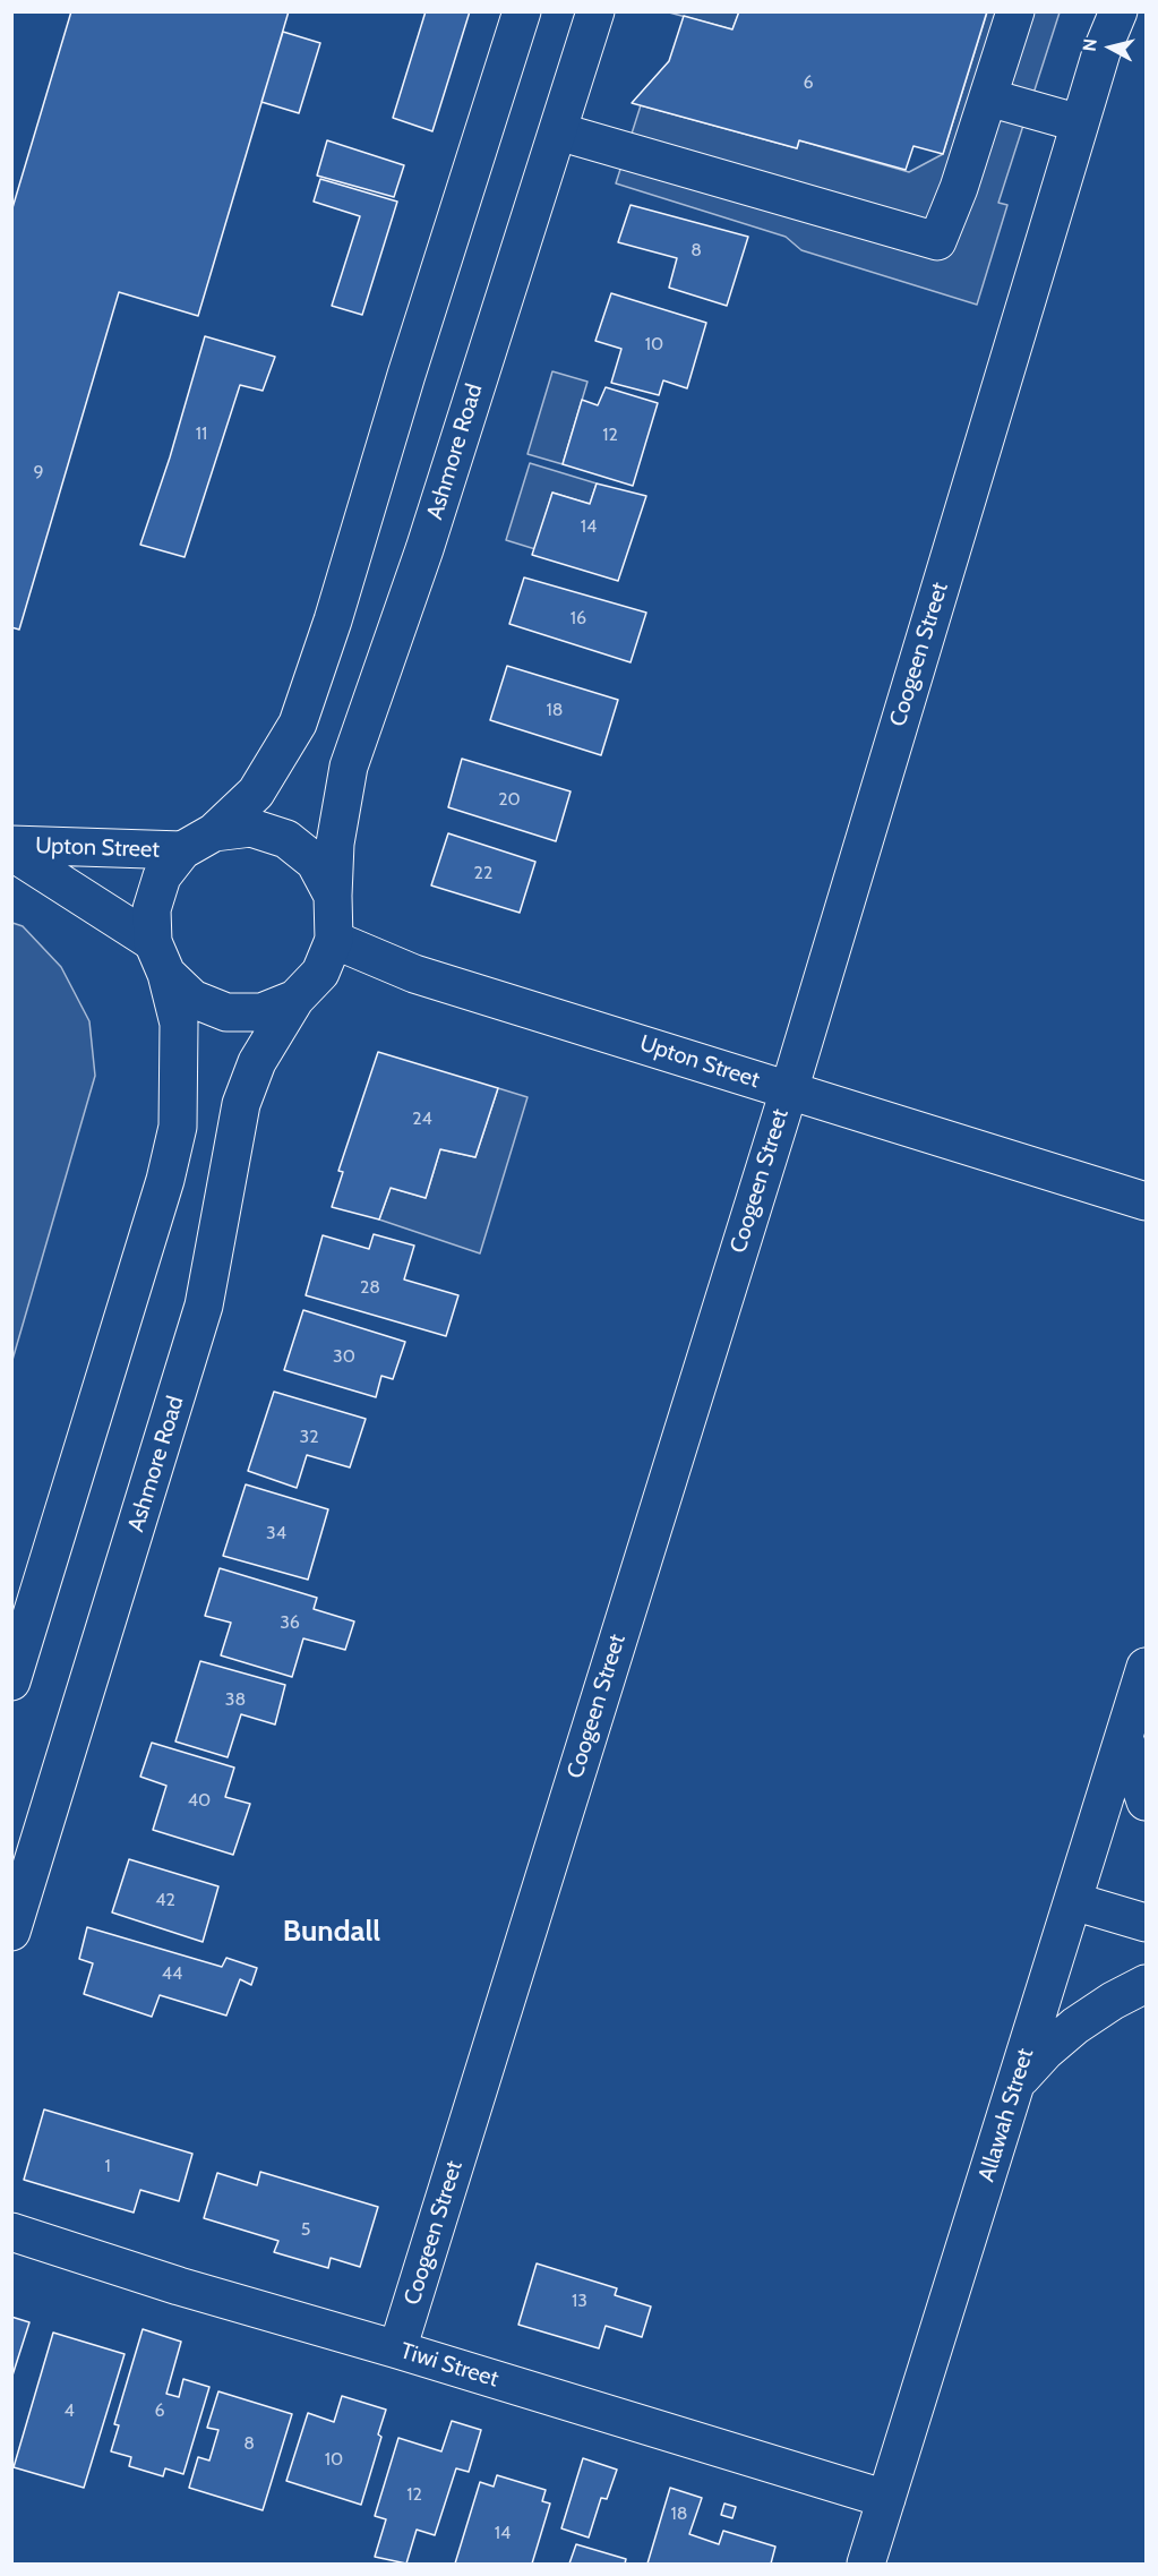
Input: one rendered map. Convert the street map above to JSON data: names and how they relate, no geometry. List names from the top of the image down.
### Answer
{
  "streets": {
    "street": [
      "Ashmore Road",
      "Coogeen Street",
      "Upton Street",
      "Allawah Street",
      "Tiwi Street"
    ]
  },
  "crossings": [
    ["Ashmore Road", "Upton Street"],
    ["Coogeen Street", "Upton Street"],
    ["Coogeen Street", "Tiwi Street"],
    ["Allawah Street", "Tiwi Street"]
  ],
  "districts": ["Bundall"],
  "house_numbers": [
    "6",
    "8",
    "10",
    "11",
    "12",
    "9",
    "14",
    "16",
    "18",
    "20",
    "22",
    "24",
    "28",
    "30",
    "32",
    "34",
    "36",
    "38",
    "40",
    "42",
    "44",
    "1",
    "5",
    "13",
    "4",
    "6",
    "8",
    "10",
    "12",
    "18",
    "14"
  ],
  "north": "left"
}
